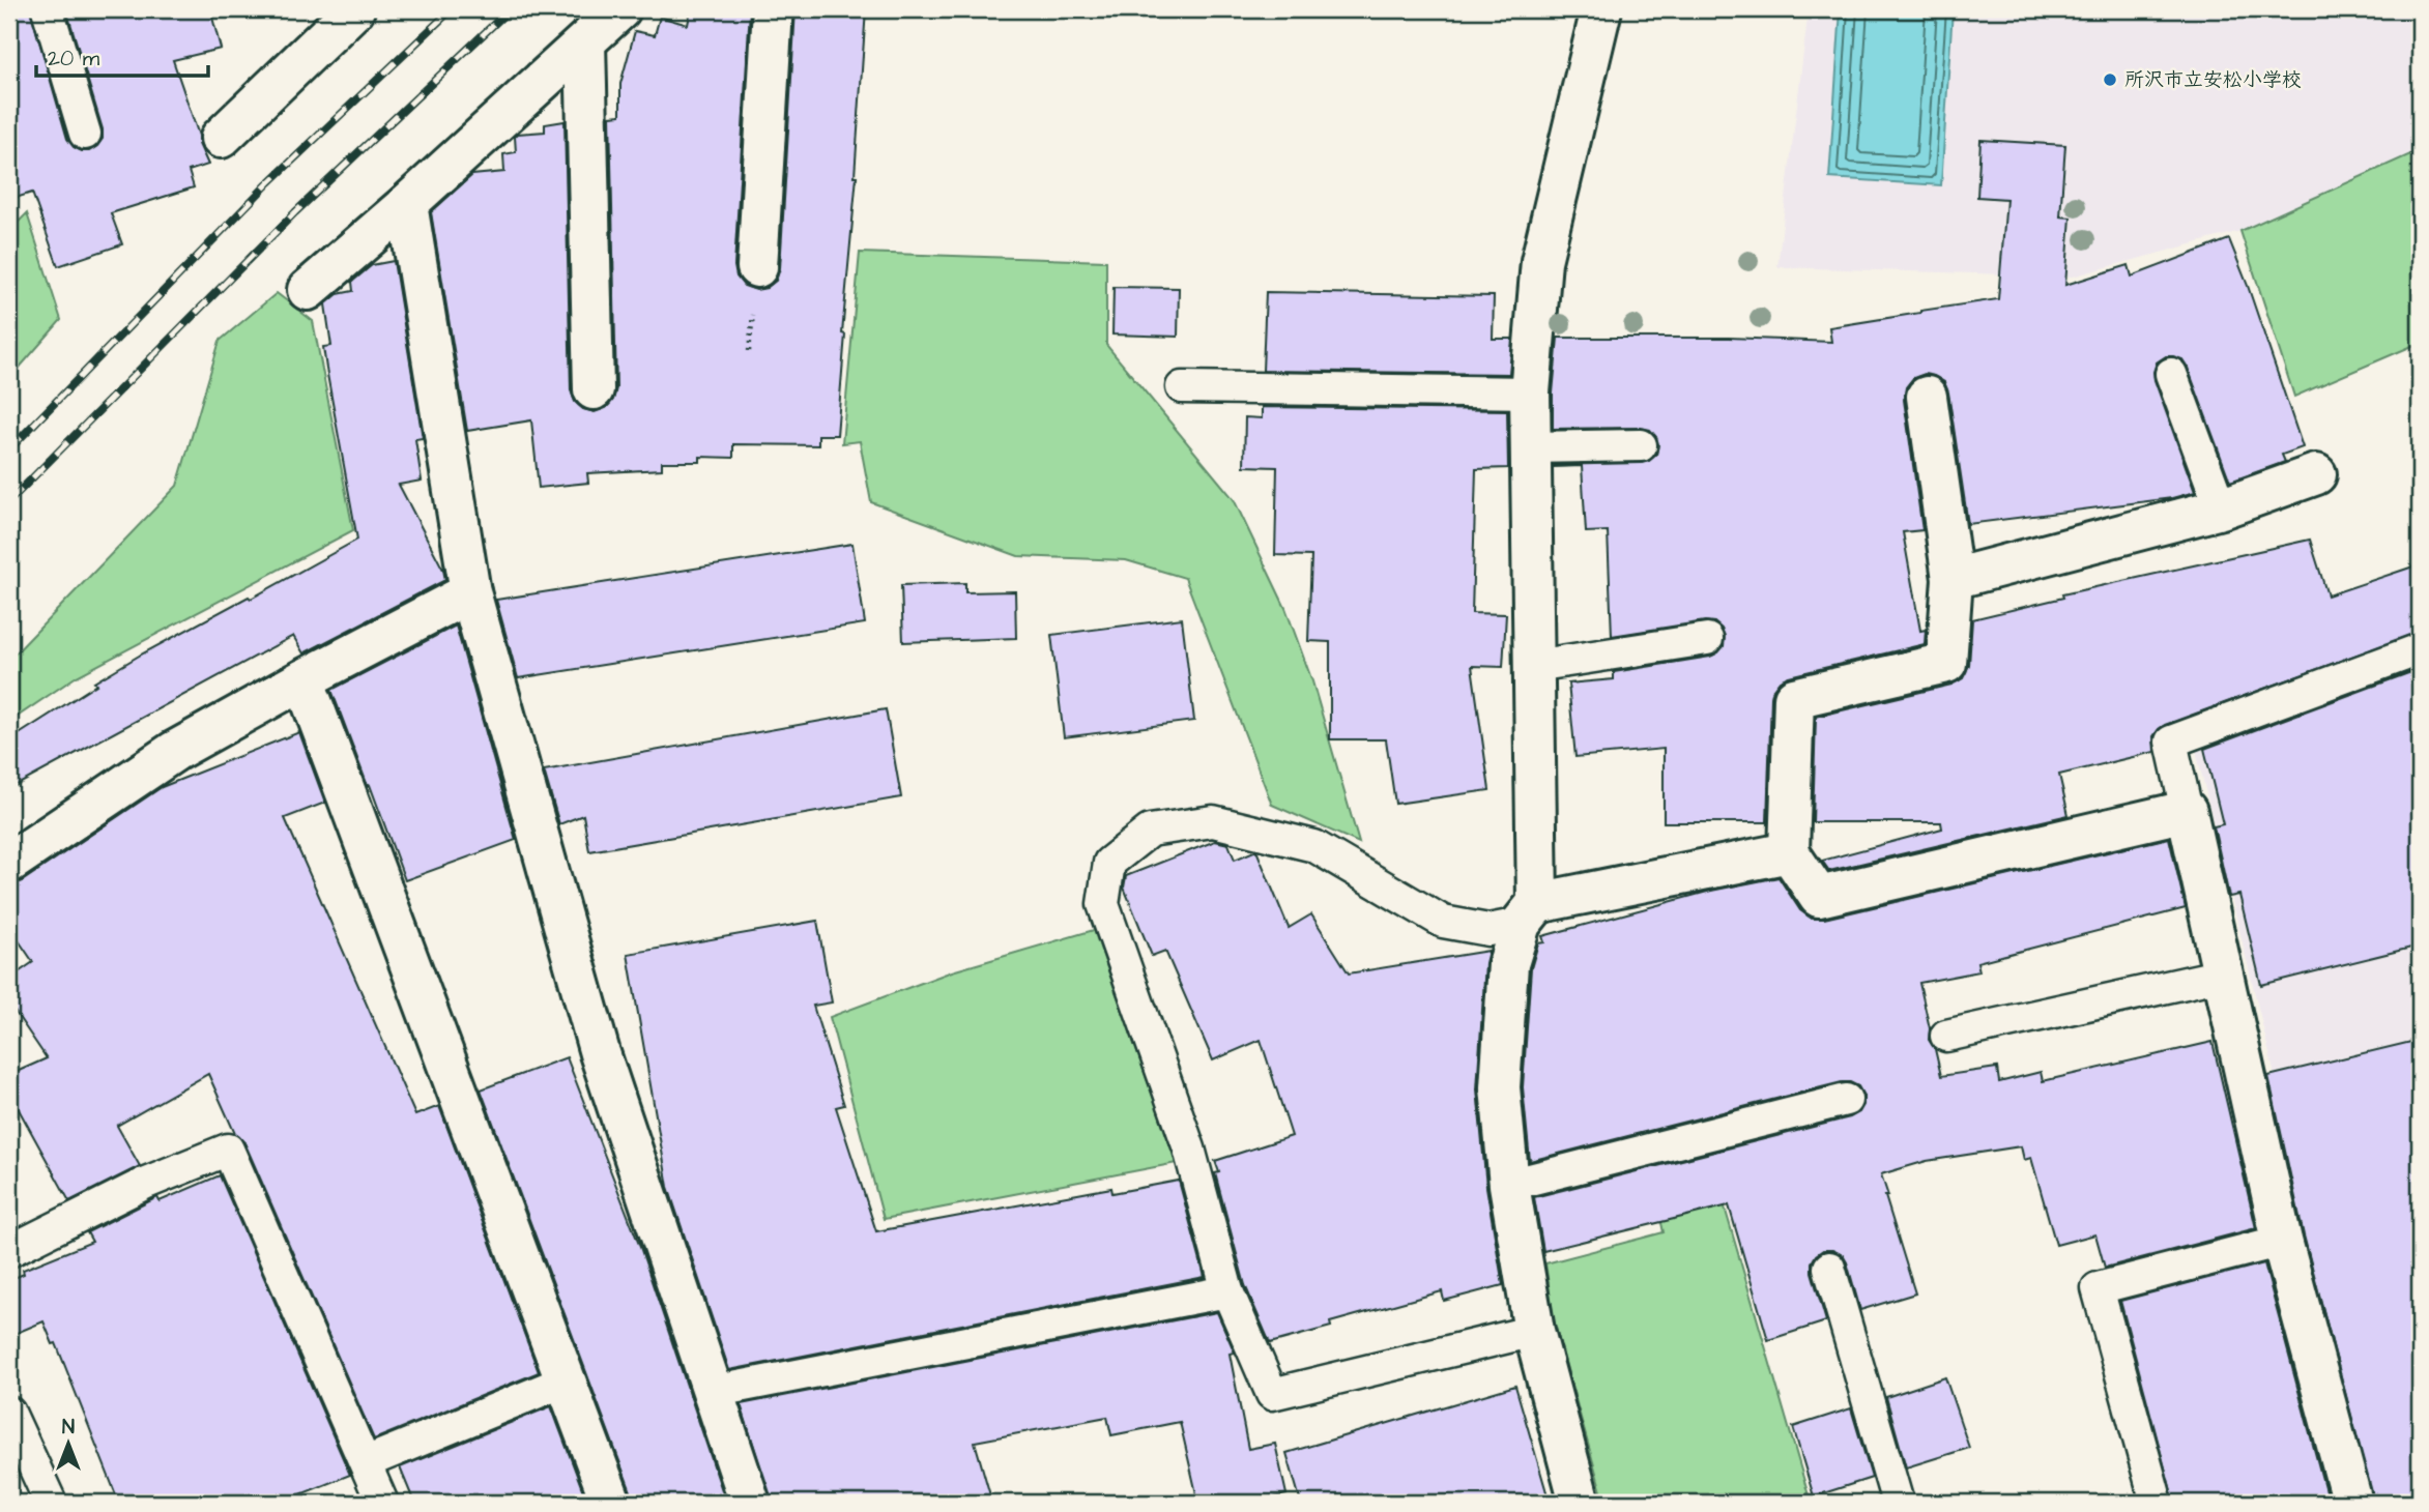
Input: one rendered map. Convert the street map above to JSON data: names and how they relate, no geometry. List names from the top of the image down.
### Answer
{
  "places": ["所沢市立安松小学校"],
  "scale_bar": "20 m",
  "north": "top"
}
